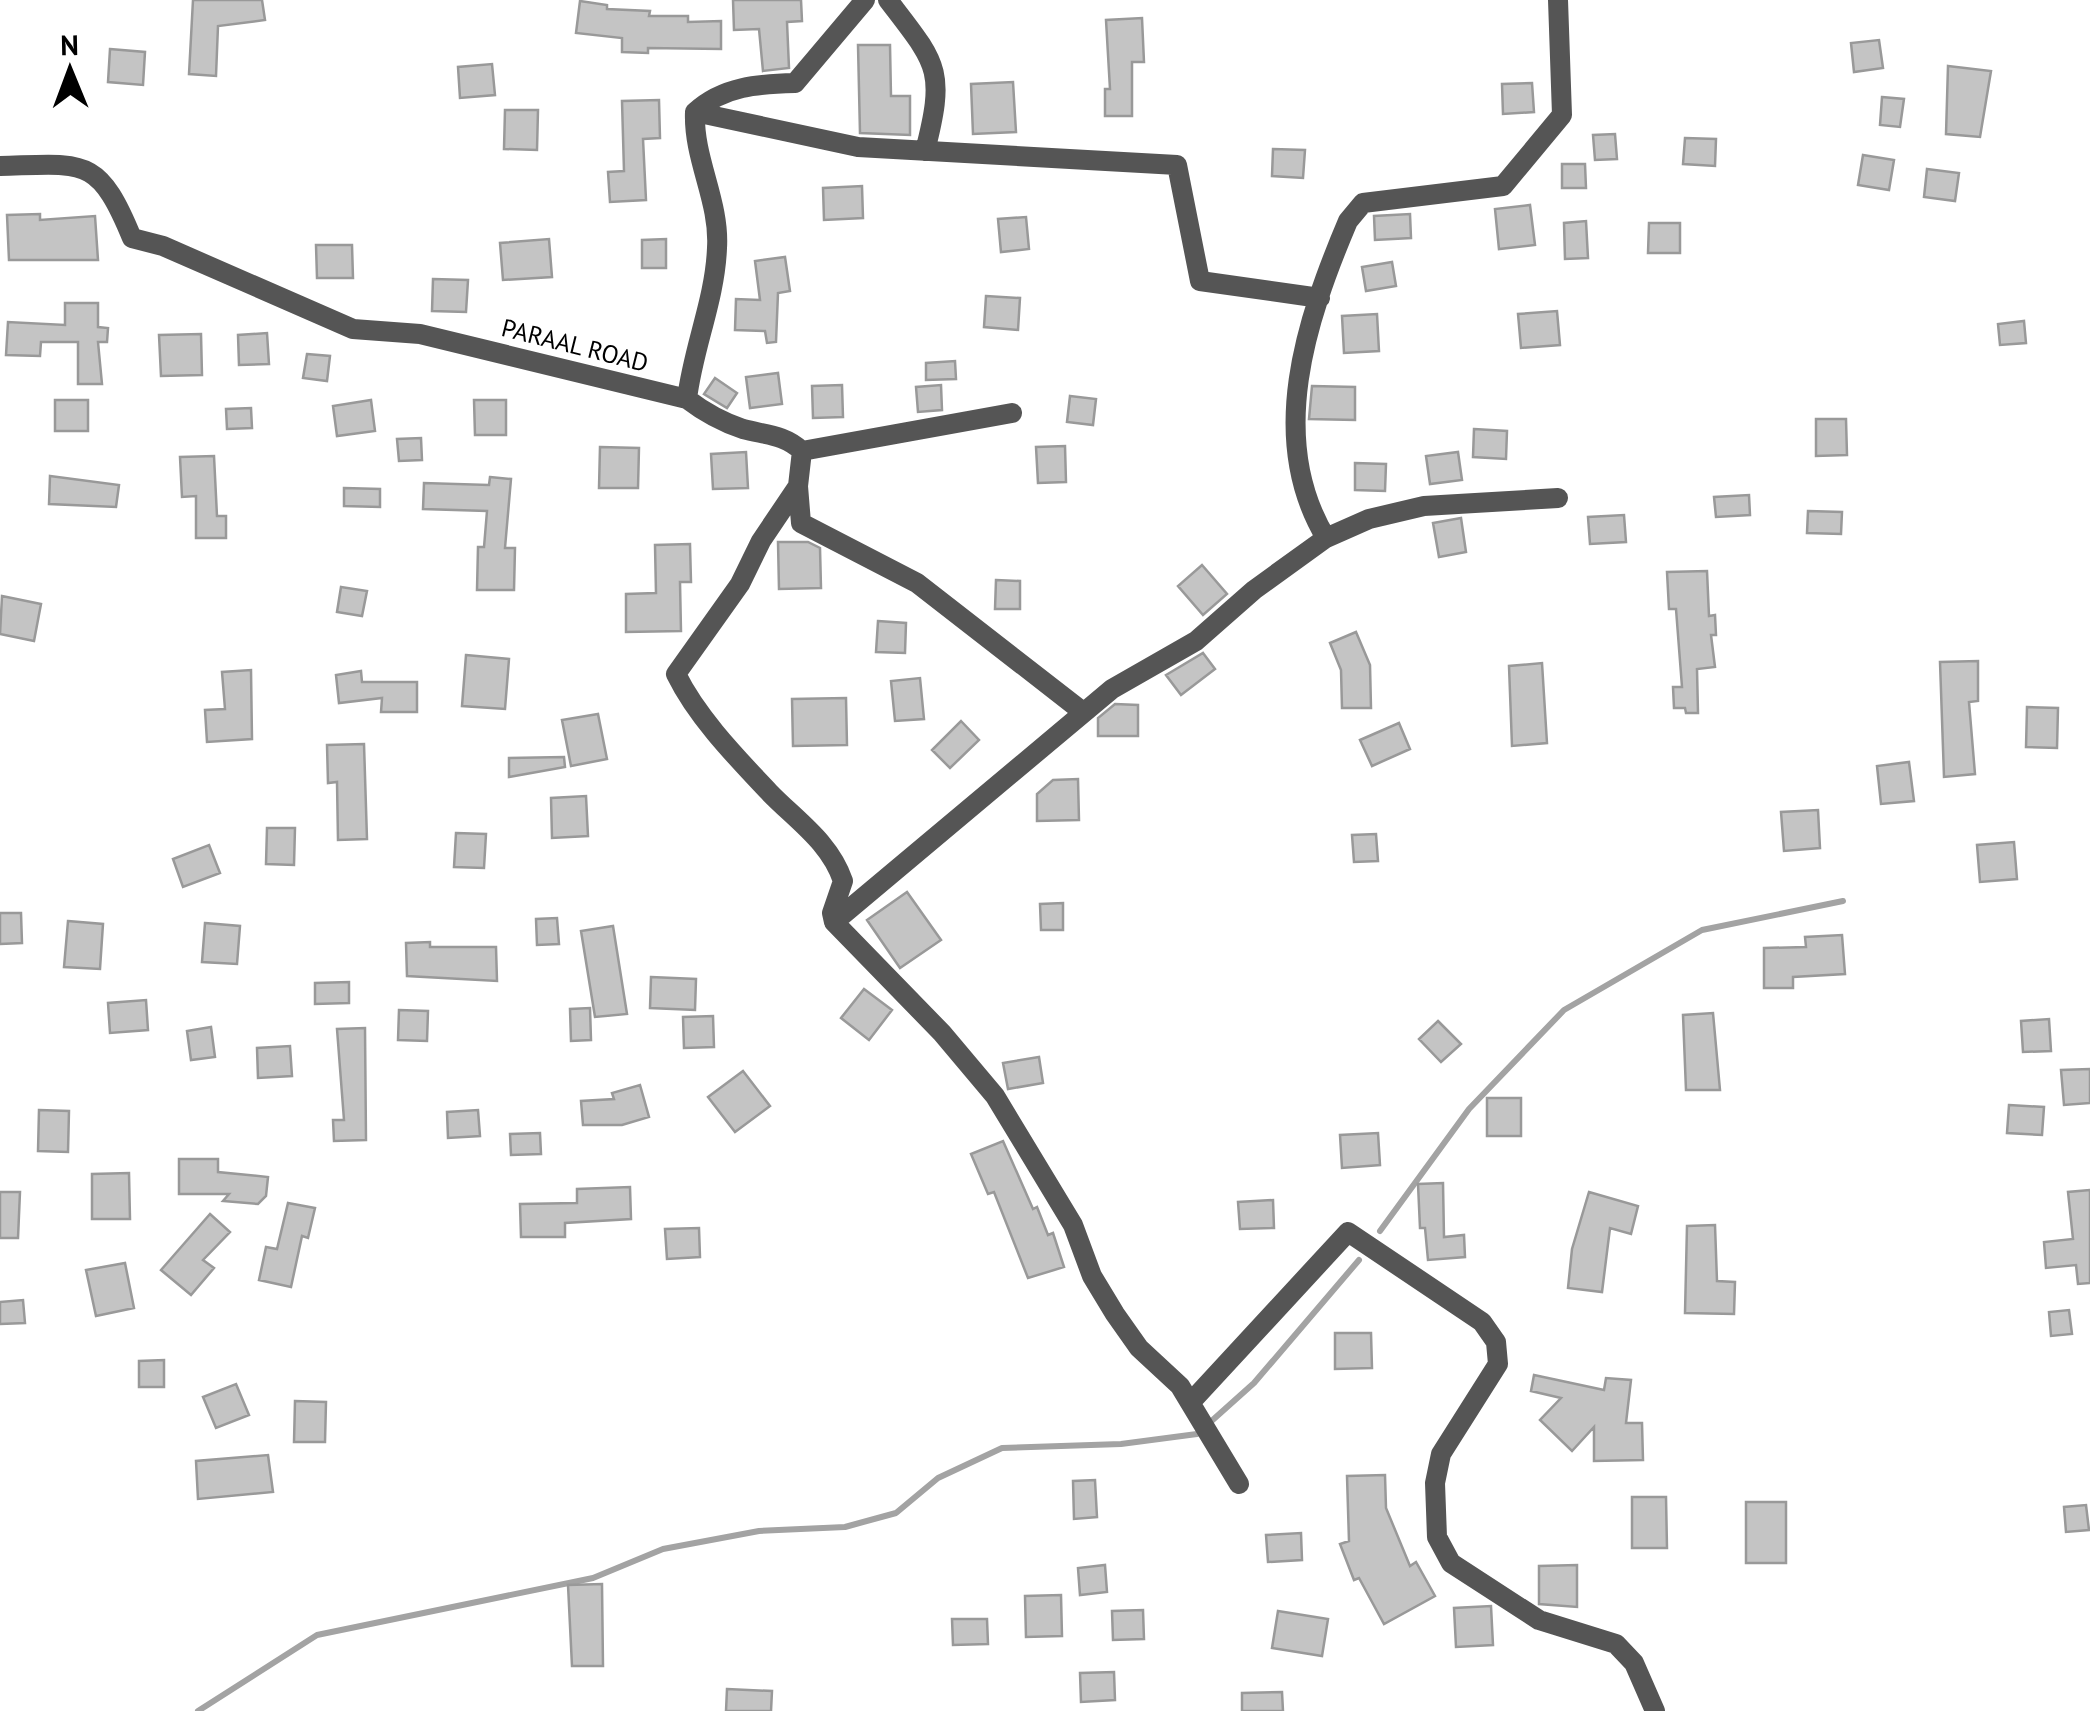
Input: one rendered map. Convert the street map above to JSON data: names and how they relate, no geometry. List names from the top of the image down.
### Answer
{
  "streets": {
    "street": ["PARAAL ROAD"]
  },
  "north": "top"
}
